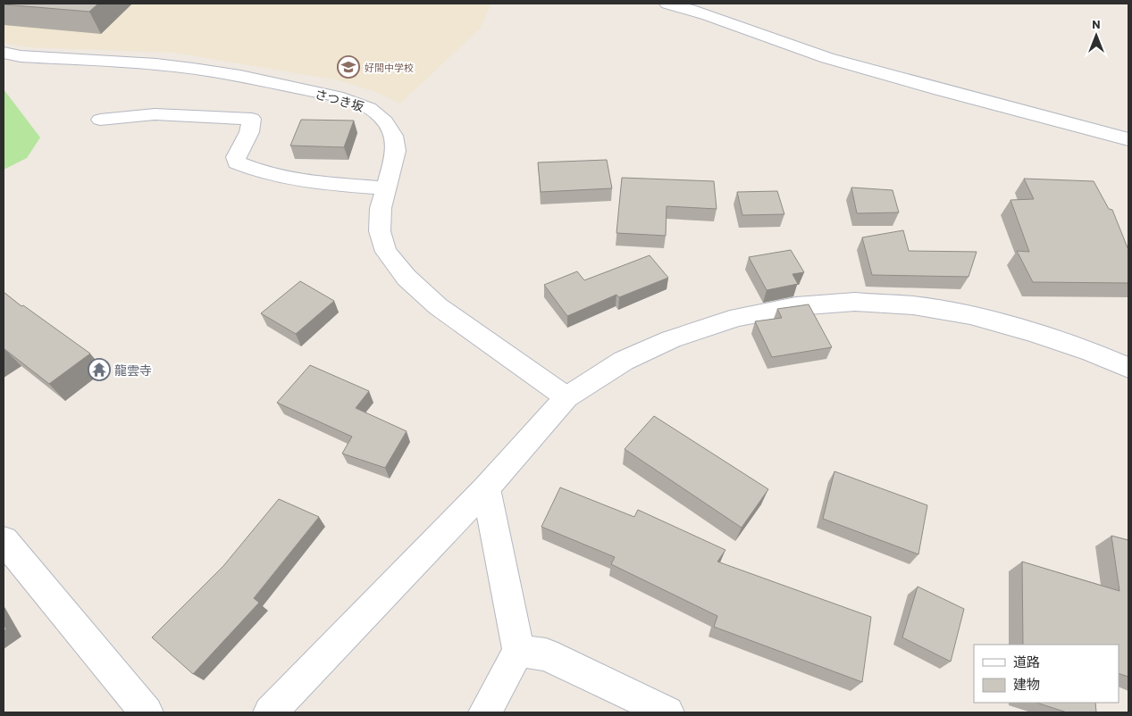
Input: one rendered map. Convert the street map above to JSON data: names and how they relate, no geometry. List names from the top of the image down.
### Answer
{
  "streets": {
    "street": ["さつき坂"]
  },
  "places": {
    "school or university": ["好間中学校"],
    "temple": ["龍雲寺"]
  },
  "legend": ["道路", "建物"],
  "north": "top"
}
